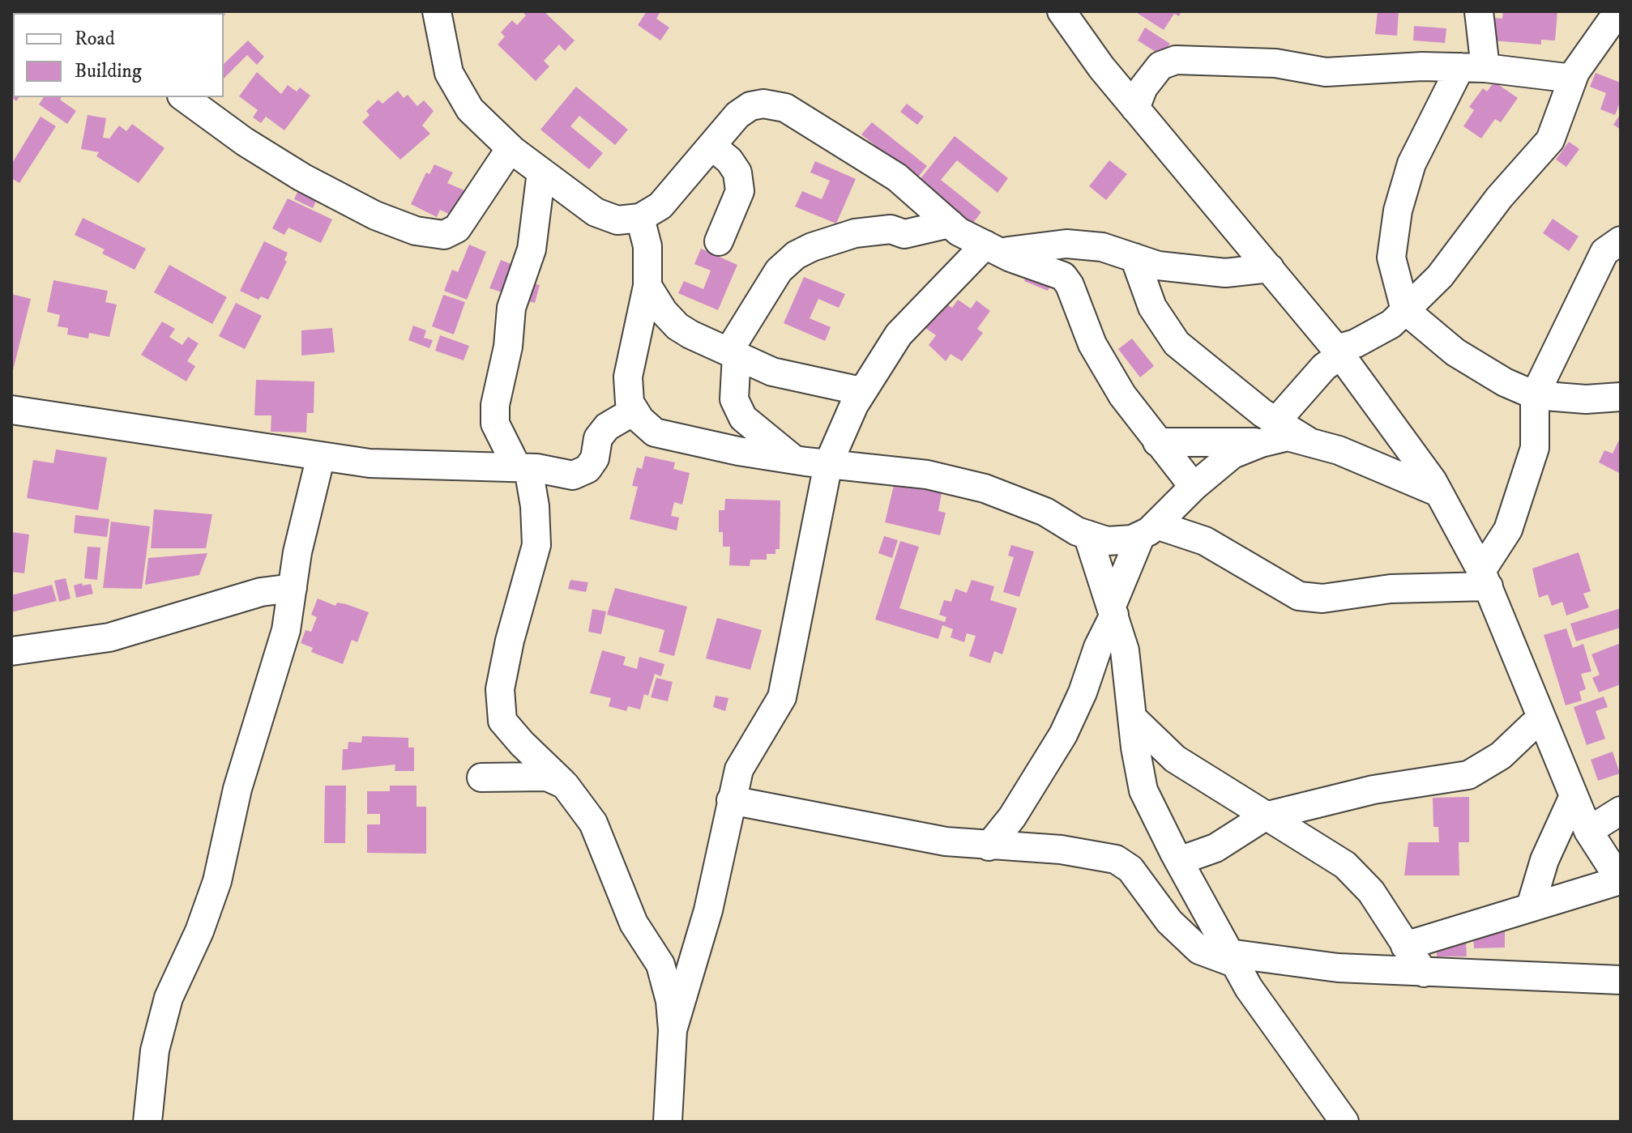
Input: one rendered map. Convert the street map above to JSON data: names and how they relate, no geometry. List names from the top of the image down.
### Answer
{
  "legend": ["Road", "Building"]
}
